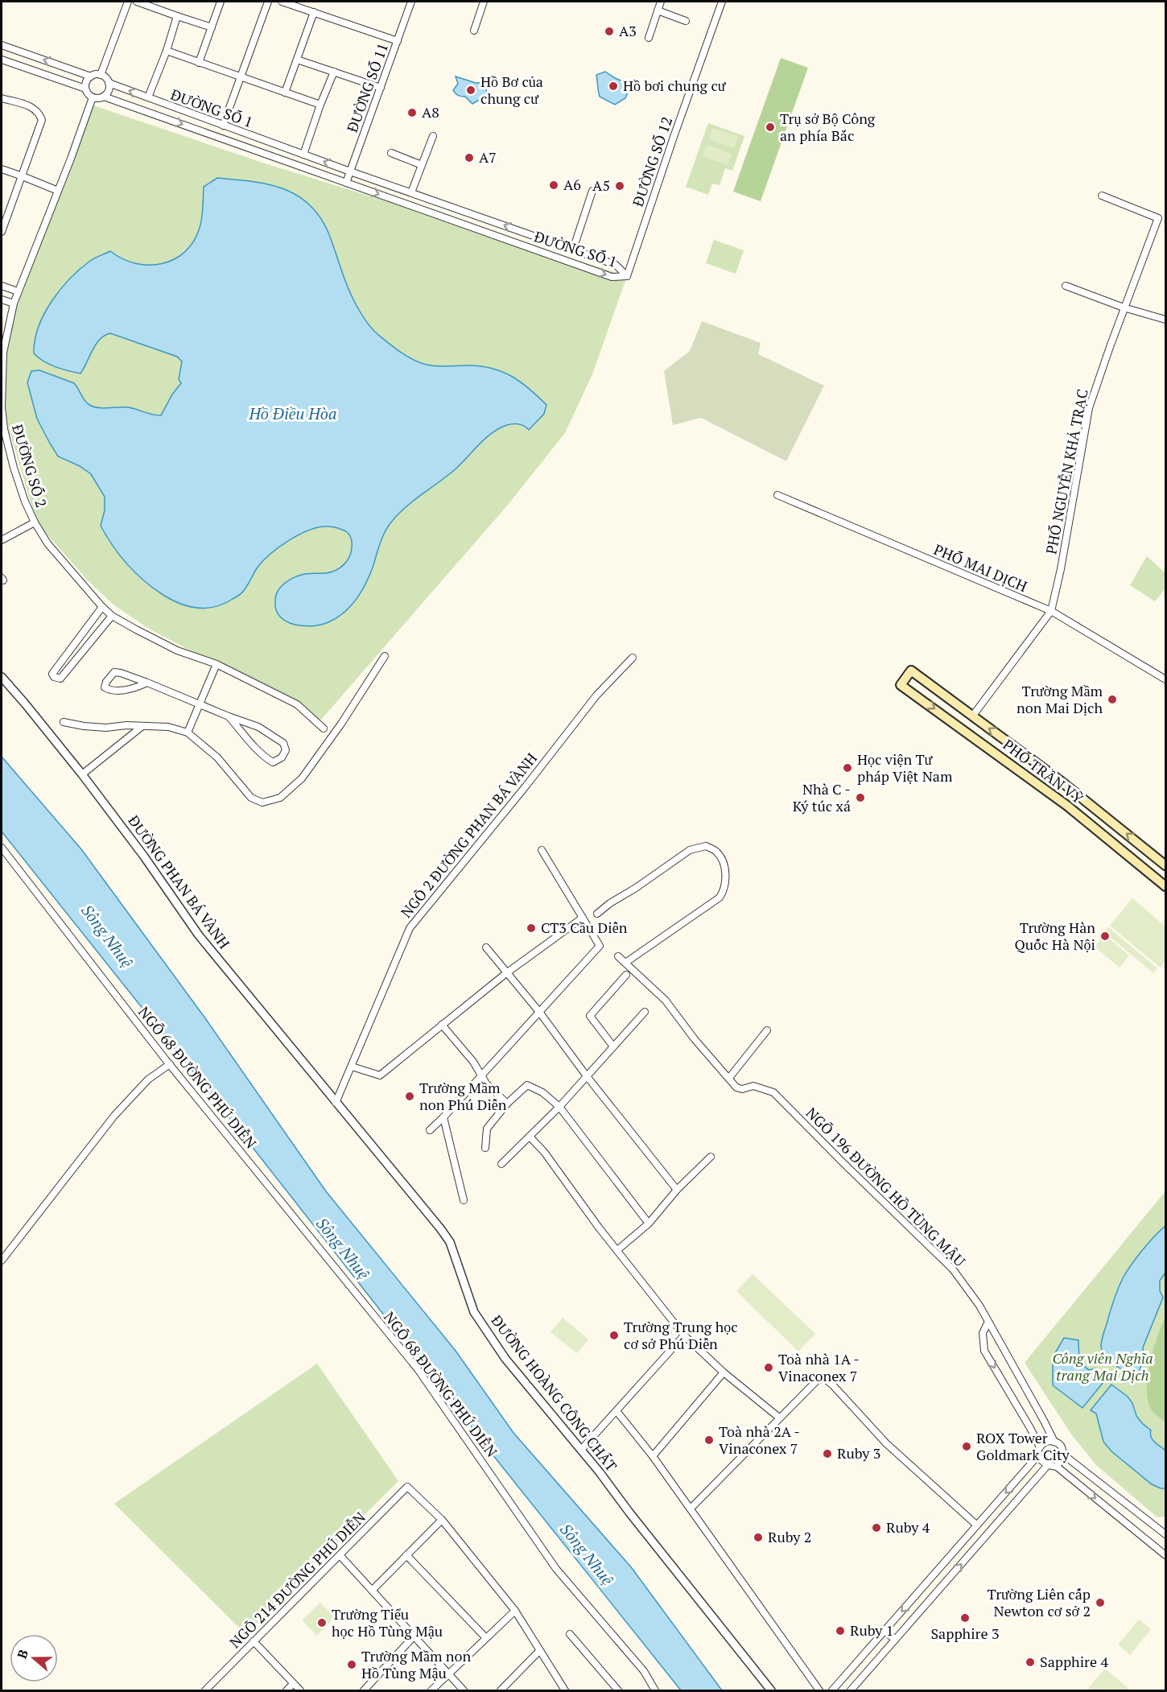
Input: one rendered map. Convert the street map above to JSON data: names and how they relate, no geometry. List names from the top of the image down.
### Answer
{
  "streets": {
    "main road": ["PHỐ TRẦN VỸ"],
    "street": [
      "ĐƯỜNG SỐ 11",
      "ĐƯỜNG SỐ 1",
      "ĐƯỜNG SỐ 12",
      "ĐƯỜNG SỐ 2",
      "PHỐ NGUYỄN KHẢ TRẠC",
      "PHỐ MAI DỊCH",
      "NGÕ 2 ĐƯỜNG PHAN BÁ VÀNH",
      "ĐƯỜNG PHAN BÁ VÀNH",
      "NGÕ 68 ĐƯỜNG PHÚ DIỄN",
      "NGÕ 196 ĐƯỜNG HỒ TÙNG MẬU",
      "ĐƯỜNG HOÀNG CÔNG CHẤT",
      "NGÕ 214 ĐƯỜNG PHÚ DIỄN"
    ]
  },
  "crossings": [
    ["ĐƯỜNG SỐ 11", "ĐƯỜNG SỐ 1"],
    ["ĐƯỜNG SỐ 1", "ĐƯỜNG SỐ 12"],
    ["ĐƯỜNG SỐ 1", "ĐƯỜNG SỐ 2"],
    ["PHỐ NGUYỄN KHẢ TRẠC", "PHỐ MAI DỊCH"],
    ["PHỐ NGUYỄN KHẢ TRẠC", "PHỐ TRẦN VỸ"],
    ["NGÕ 2 ĐƯỜNG PHAN BÁ VÀNH", "ĐƯỜNG PHAN BÁ VÀNH"],
    ["NGÕ 2 ĐƯỜNG PHAN BÁ VÀNH", "ĐƯỜNG HOÀNG CÔNG CHẤT"],
    ["ĐƯỜNG PHAN BÁ VÀNH", "ĐƯỜNG HOÀNG CÔNG CHẤT"]
  ],
  "water": ["Hồ Điều Hòa", "Sông Nhuệ"],
  "parks": ["Công viên Nghĩa trang Mai Dịch"],
  "places": [
    "A3",
    "Hồ bơi chung cư",
    "Hồ Bơ của chung cư",
    "A8",
    "Trụ sở Bộ Công an phía Bắc",
    "A7",
    "A6",
    "A5",
    "Trường Mầm non Mai Dịch",
    "Học viện Tư pháp Việt Nam",
    "Nhà C - Ký túc xá",
    "CT3 Cầu Diễn",
    "Trường Hàn Quốc Hà Nội",
    "Trường Mầm non Phú Diễn",
    "Trường Trung học cơ sở Phú Diễn",
    "Toà nhà 1A - Vinaconex 7",
    "Toà nhà 2A - Vinaconex 7",
    "ROX Tower Goldmark City",
    "Ruby 3",
    "Ruby 4",
    "Ruby 2",
    "Trường Liên cấp Newton cơ sở 2",
    "Sapphire 3",
    "Trường Tiểu học Hồ Tùng Mậu",
    "Ruby 1",
    "Sapphire 4",
    "Trường Mầm non Hồ Tùng Mậu"
  ],
  "north": "left"
}
